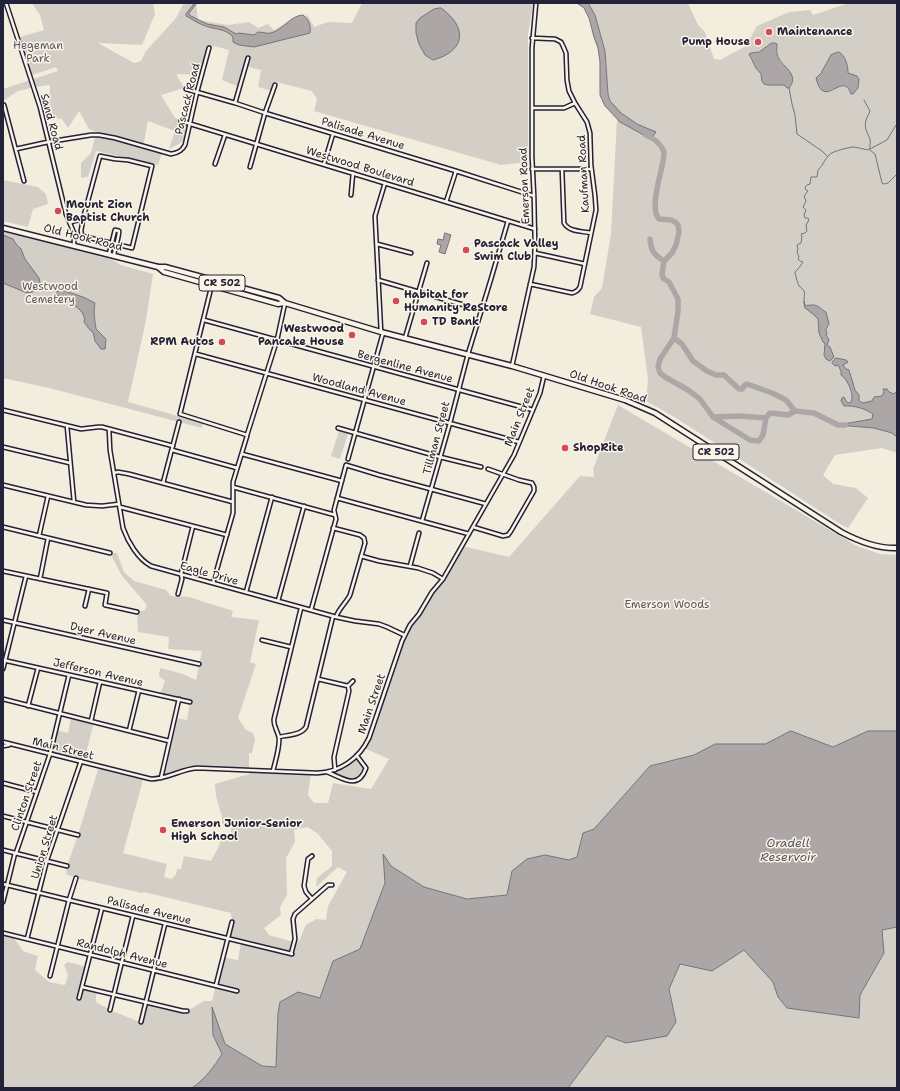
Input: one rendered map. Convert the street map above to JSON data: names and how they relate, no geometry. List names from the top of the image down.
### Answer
{
  "streets": {
    "main road": ["Old Hook Road", "CR 502"],
    "street": [
      "Pascack Road",
      "Sand Road",
      "Palisade Avenue",
      "Westwood Boulevard",
      "Kaufman Road",
      "Emerson Road",
      "Bergenline Avenue",
      "Woodland Avenue",
      "Main Street",
      "Tillman Street",
      "Eagle Drive",
      "Dyer Avenue",
      "Jefferson Avenue",
      "Clinton Street",
      "Union Street",
      "Randolph Avenue"
    ]
  },
  "crossings": [
    ["Pascack Road", "Sand Road"],
    ["Pascack Road", "Palisade Avenue"],
    ["Pascack Road", "Westwood Boulevard"],
    ["Sand Road", "Old Hook Road"],
    ["Palisade Avenue", "Emerson Road"],
    ["Palisade Avenue", "Clinton Street"],
    ["Palisade Avenue", "Union Street"],
    ["Westwood Boulevard", "Emerson Road"],
    ["Westwood Boulevard", "Tillman Street"],
    ["Kaufman Road", "Emerson Road"],
    ["Emerson Road", "Old Hook Road"],
    ["Old Hook Road", "Main Street"],
    ["Old Hook Road", "Tillman Street"],
    ["Bergenline Avenue", "Main Street"],
    ["Bergenline Avenue", "Tillman Street"],
    ["Woodland Avenue", "Main Street"],
    ["Woodland Avenue", "Tillman Street"],
    ["Main Street", "Eagle Drive"],
    ["Main Street", "Clinton Street"],
    ["Main Street", "Union Street"],
    ["Jefferson Avenue", "Clinton Street"],
    ["Union Street", "Randolph Avenue"]
  ],
  "water": ["Oradell Reservoir"],
  "parks": ["Hegeman Park", "Westwood Cemetery", "Emerson Woods"],
  "places": [
    "Maintenance",
    "Pump House",
    "Mount Zion Baptist Church",
    "Pascack Valley Swim Club",
    "Habitat for Humanity ReStore",
    "TD Bank",
    "Westwood Pancake House",
    "RPM Autos",
    "ShopRite",
    "Emerson Junior-Senior High School"
  ]
}
